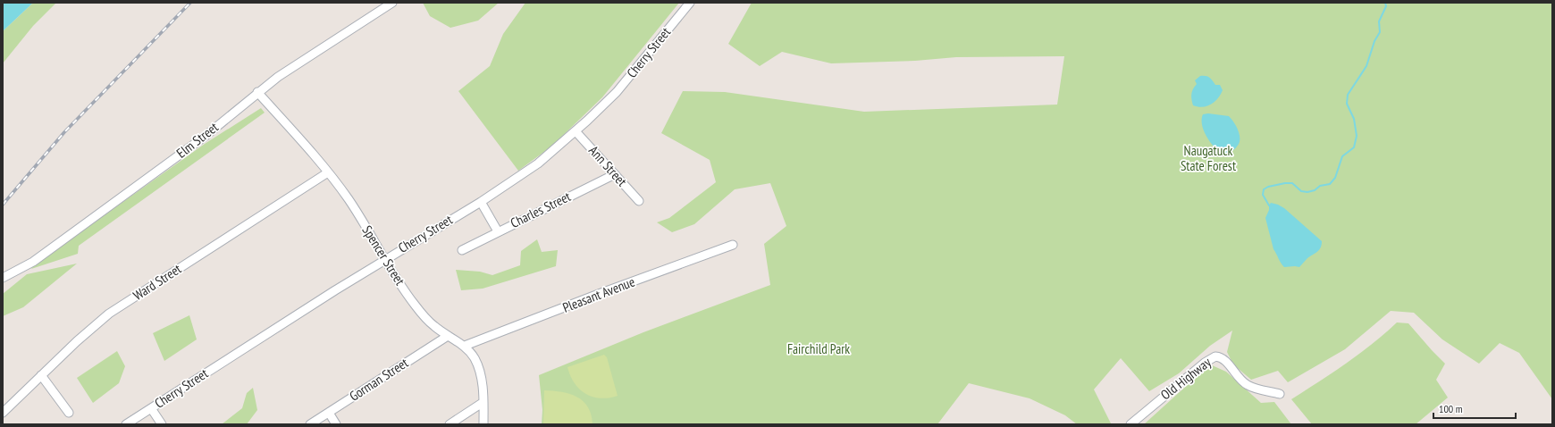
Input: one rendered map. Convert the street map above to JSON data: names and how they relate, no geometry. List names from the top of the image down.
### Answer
{
  "streets": {
    "street": [
      "Cherry Street",
      "Elm Street",
      "Ann Street",
      "Charles Street",
      "Spencer Street",
      "Ward Street",
      "Pleasant Avenue",
      "Old Highway",
      "Gorman Street"
    ]
  },
  "crossings": [
    ["Cherry Street", "Ann Street"],
    ["Cherry Street", "Charles Street"],
    ["Cherry Street", "Spencer Street"],
    ["Elm Street", "Spencer Street"],
    ["Ann Street", "Charles Street"],
    ["Spencer Street", "Ward Street"],
    ["Spencer Street", "Pleasant Avenue"],
    ["Spencer Street", "Gorman Street"]
  ],
  "parks": ["Naugatuck State Forest", "Fairchild Park"],
  "scale_bar": "100 m"
}
